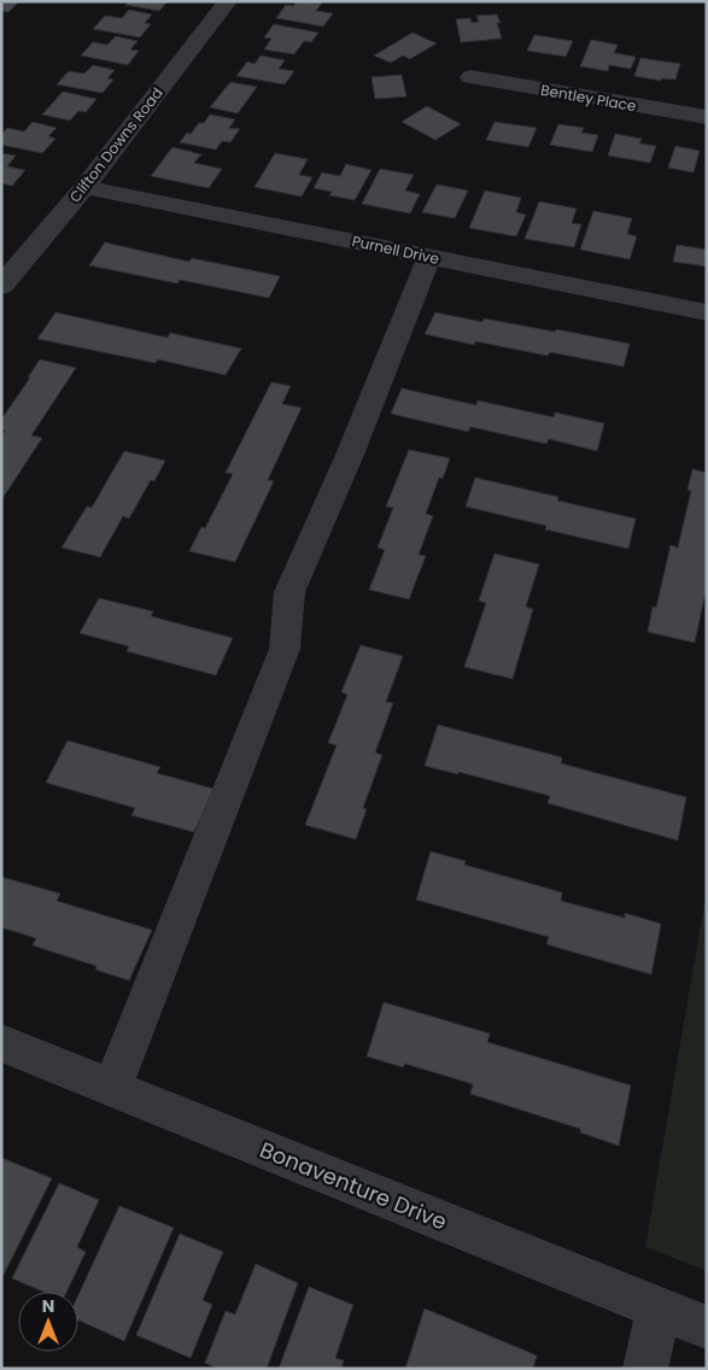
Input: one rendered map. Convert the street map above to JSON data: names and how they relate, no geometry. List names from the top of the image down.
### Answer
{
  "streets": {
    "street": [
      "Bentley Place",
      "Clifton Downs Road",
      "Purnell Drive",
      "Bonaventure Drive"
    ]
  },
  "crossings": [
    ["Clifton Downs Road", "Purnell Drive"]
  ],
  "north": "top"
}
